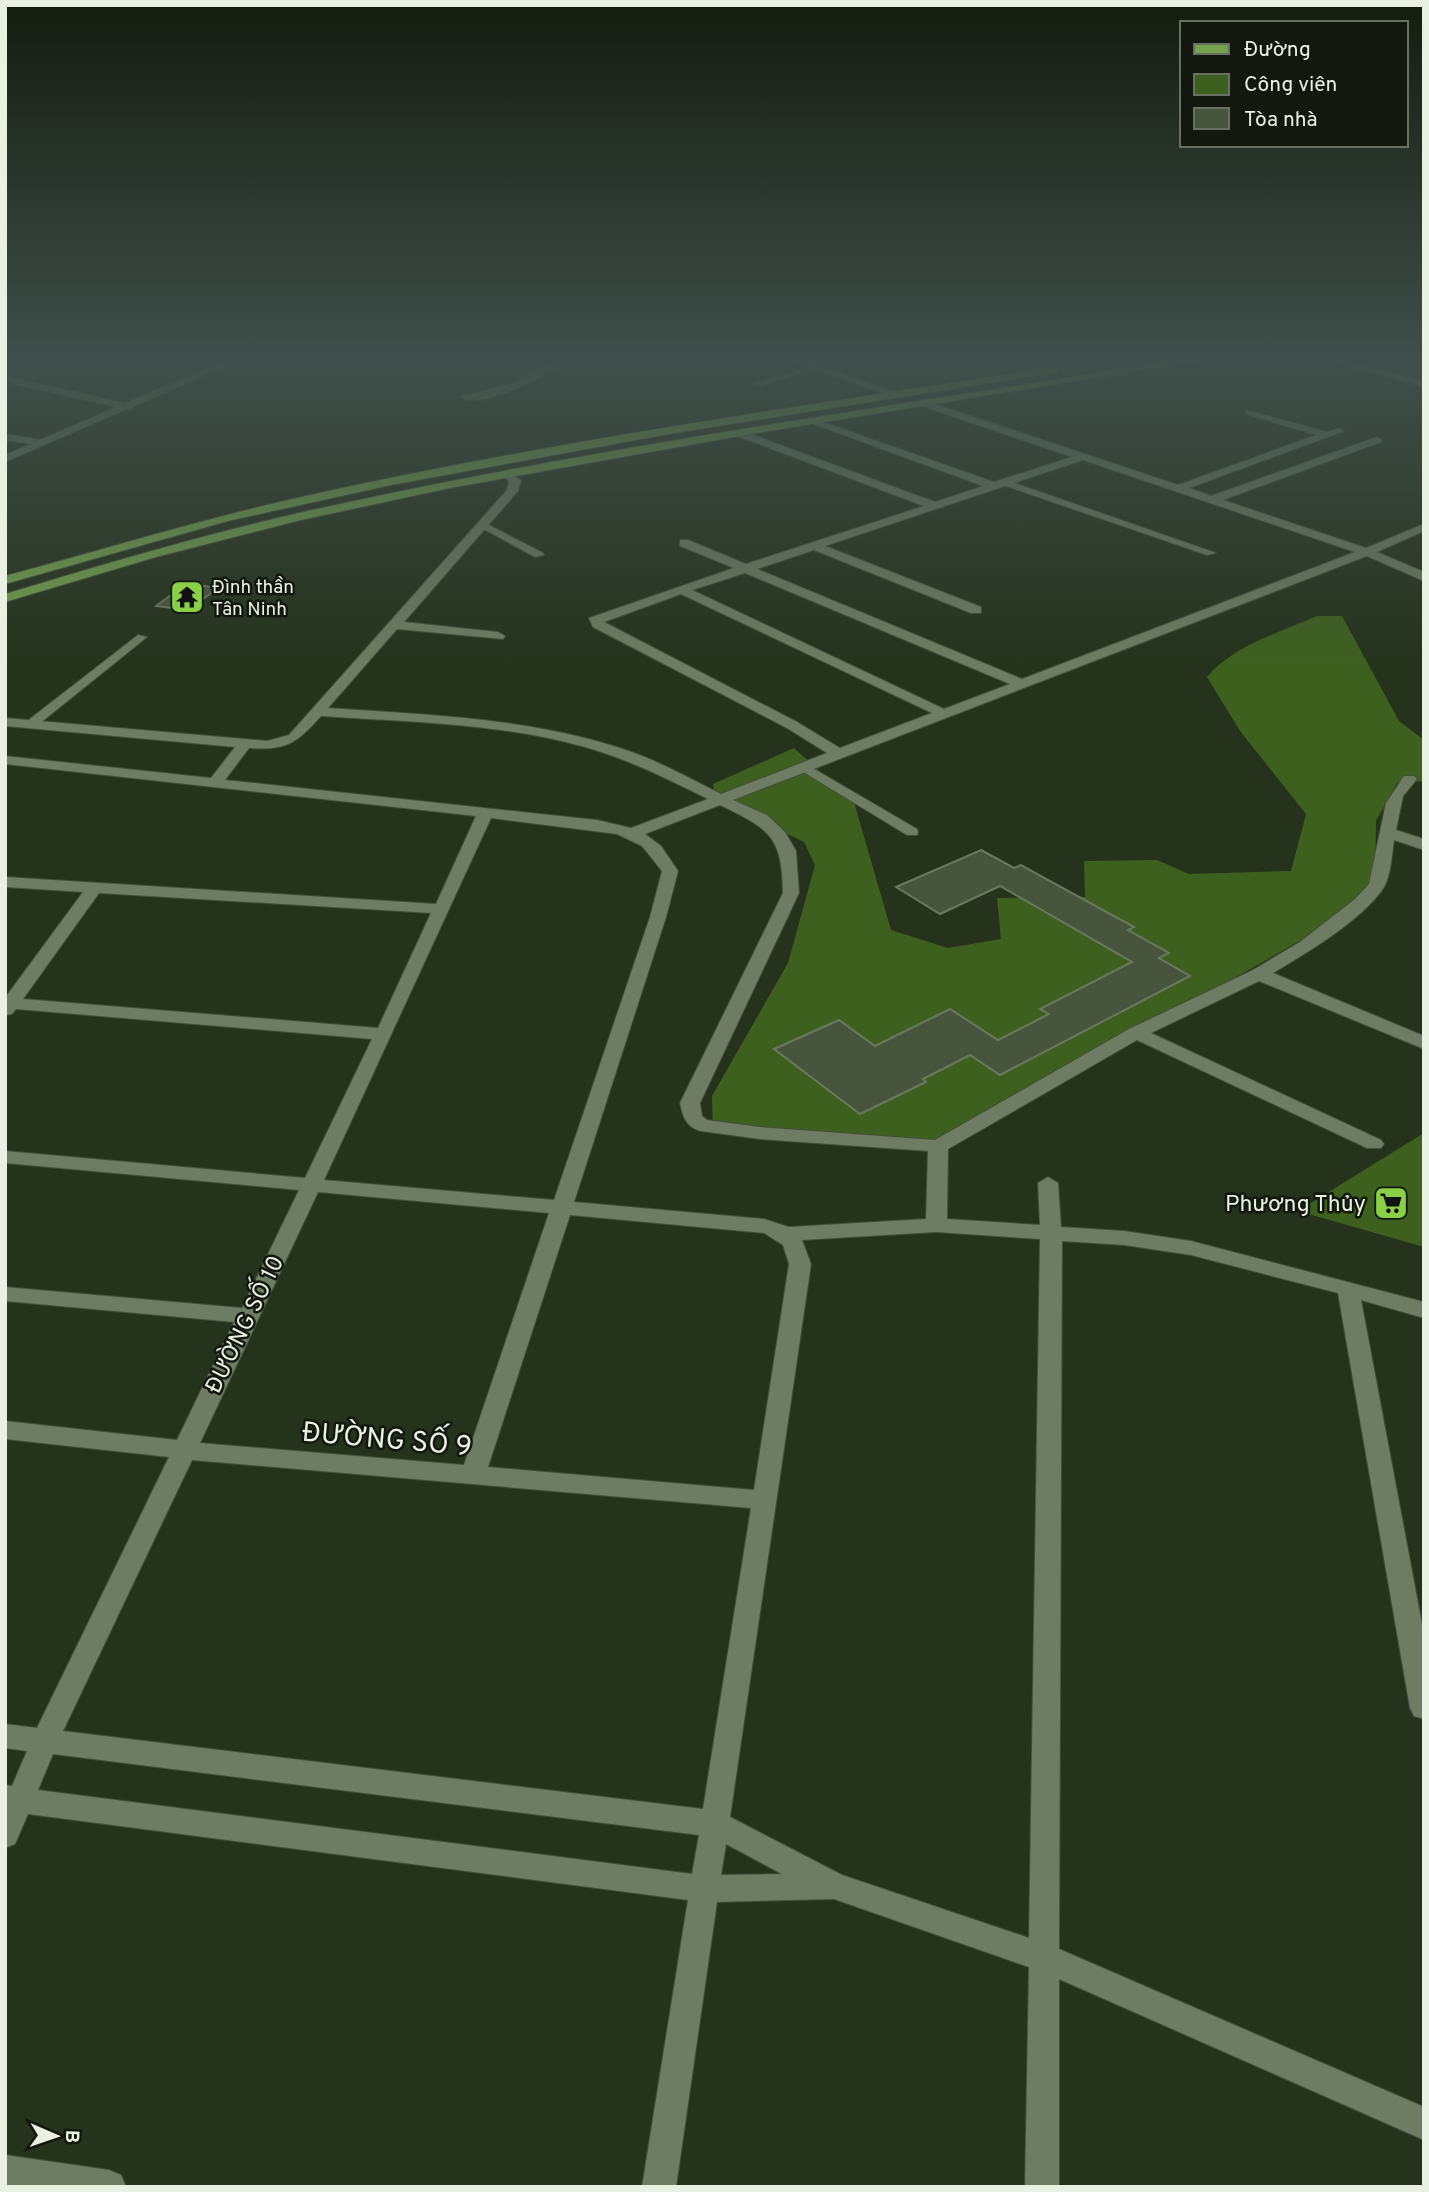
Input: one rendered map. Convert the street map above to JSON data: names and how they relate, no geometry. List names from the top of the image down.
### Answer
{
  "streets": {
    "street": ["ĐƯỜNG SỐ 10", "ĐƯỜNG SỐ 9"]
  },
  "crossings": [
    ["ĐƯỜNG SỐ 10", "ĐƯỜNG SỐ 9"]
  ],
  "places": {
    "temple": ["Đình thần Tân Ninh"],
    "supermarket": ["Phương Thủy"]
  },
  "legend": ["Đường", "Công viên", "Tòa nhà"],
  "north": "right"
}
